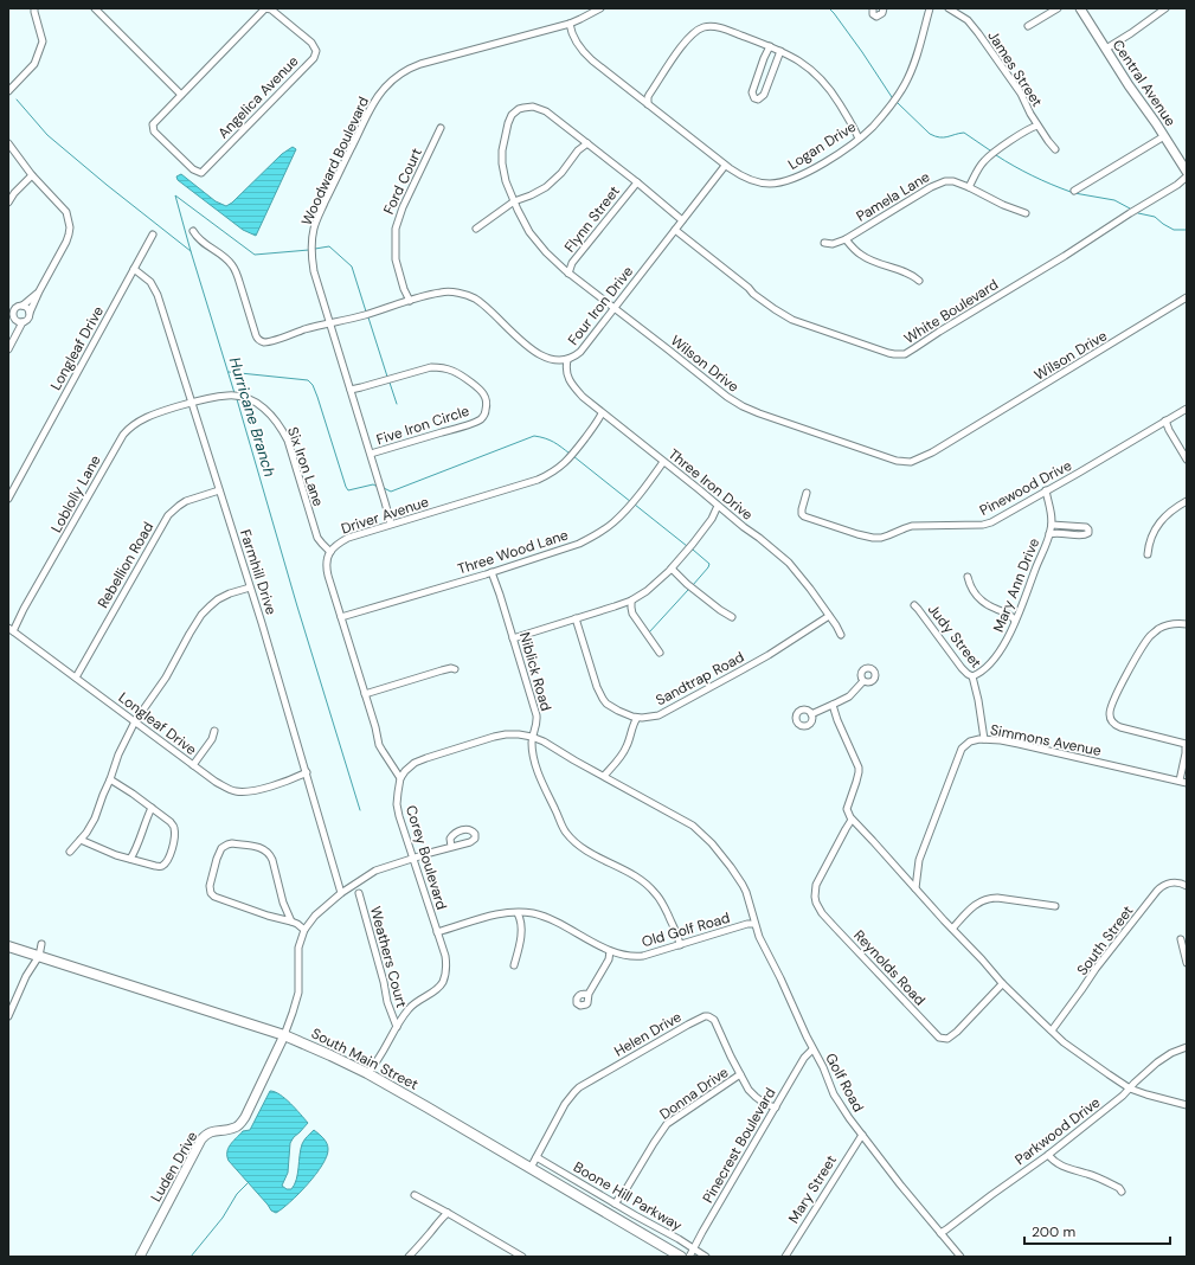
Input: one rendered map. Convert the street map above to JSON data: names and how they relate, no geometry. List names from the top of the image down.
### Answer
{
  "streets": {
    "main road": ["South Main Street"],
    "street": [
      "James Street",
      "Central Avenue",
      "Angelica Avenue",
      "Logan Drive",
      "Woodward Boulevard",
      "Ford Court",
      "Pamela Lane",
      "Flynn Street",
      "Four Iron Drive",
      "White Boulevard",
      "Longleaf Drive",
      "Wilson Drive",
      "Five Iron Circle",
      "Six Iron Lane",
      "Three Iron Drive",
      "Pinewood Drive",
      "Loblolly Lane",
      "Driver Avenue",
      "Three Wood Lane",
      "Rebellion Road",
      "Farmhill Drive",
      "Mary Ann Drive",
      "Judy Street",
      "Niblick Road",
      "Sandtrap Road",
      "Simmons Avenue",
      "Corey Boulevard",
      "Old Golf Road",
      "South Street",
      "Weathers Court",
      "Reynolds Road",
      "Helen Drive",
      "Golf Road",
      "Donna Drive",
      "Parkwood Drive",
      "Pinecrest Boulevard",
      "Luden Drive",
      "Mary Street",
      "Boone Hill Parkway"
    ]
  },
  "crossings": [
    ["Logan Drive", "Woodward Boulevard"],
    ["Logan Drive", "Four Iron Drive"],
    ["Woodward Boulevard", "Four Iron Drive"],
    ["Woodward Boulevard", "Five Iron Circle"],
    ["Woodward Boulevard", "Driver Avenue"],
    ["Ford Court", "Four Iron Drive"],
    ["Flynn Street", "Wilson Drive"],
    ["Four Iron Drive", "White Boulevard"],
    ["Four Iron Drive", "Wilson Drive"],
    ["Four Iron Drive", "Three Iron Drive"],
    ["Longleaf Drive", "Loblolly Lane"],
    ["Longleaf Drive", "Rebellion Road"],
    ["Longleaf Drive", "Farmhill Drive"],
    ["Six Iron Lane", "Loblolly Lane"],
    ["Six Iron Lane", "Driver Avenue"],
    ["Six Iron Lane", "Farmhill Drive"],
    ["Three Iron Drive", "Driver Avenue"],
    ["Three Iron Drive", "Three Wood Lane"],
    ["Three Iron Drive", "Sandtrap Road"],
    ["Pinewood Drive", "Mary Ann Drive"],
    ["Loblolly Lane", "Farmhill Drive"],
    ["Driver Avenue", "Three Wood Lane"],
    ["Driver Avenue", "Corey Boulevard"],
    ["Three Wood Lane", "Niblick Road"],
    ["Rebellion Road", "Farmhill Drive"],
    ["Mary Ann Drive", "Judy Street"],
    ["Judy Street", "Simmons Avenue"],
    ["Niblick Road", "Old Golf Road"],
    ["Corey Boulevard", "Old Golf Road"],
    ["Corey Boulevard", "Weathers Court"],
    ["Corey Boulevard", "South Main Street"],
    ["Old Golf Road", "Golf Road"],
    ["Helen Drive", "South Main Street"],
    ["Helen Drive", "Donna Drive"],
    ["Helen Drive", "Pinecrest Boulevard"],
    ["Helen Drive", "Boone Hill Parkway"],
    ["South Main Street", "Luden Drive"],
    ["Golf Road", "Parkwood Drive"],
    ["Golf Road", "Pinecrest Boulevard"],
    ["Golf Road", "Mary Street"],
    ["Donna Drive", "Boone Hill Parkway"],
    ["Pinecrest Boulevard", "Boone Hill Parkway"]
  ],
  "water": ["Hurricane Branch"],
  "scale_bar": "200 m"
}
